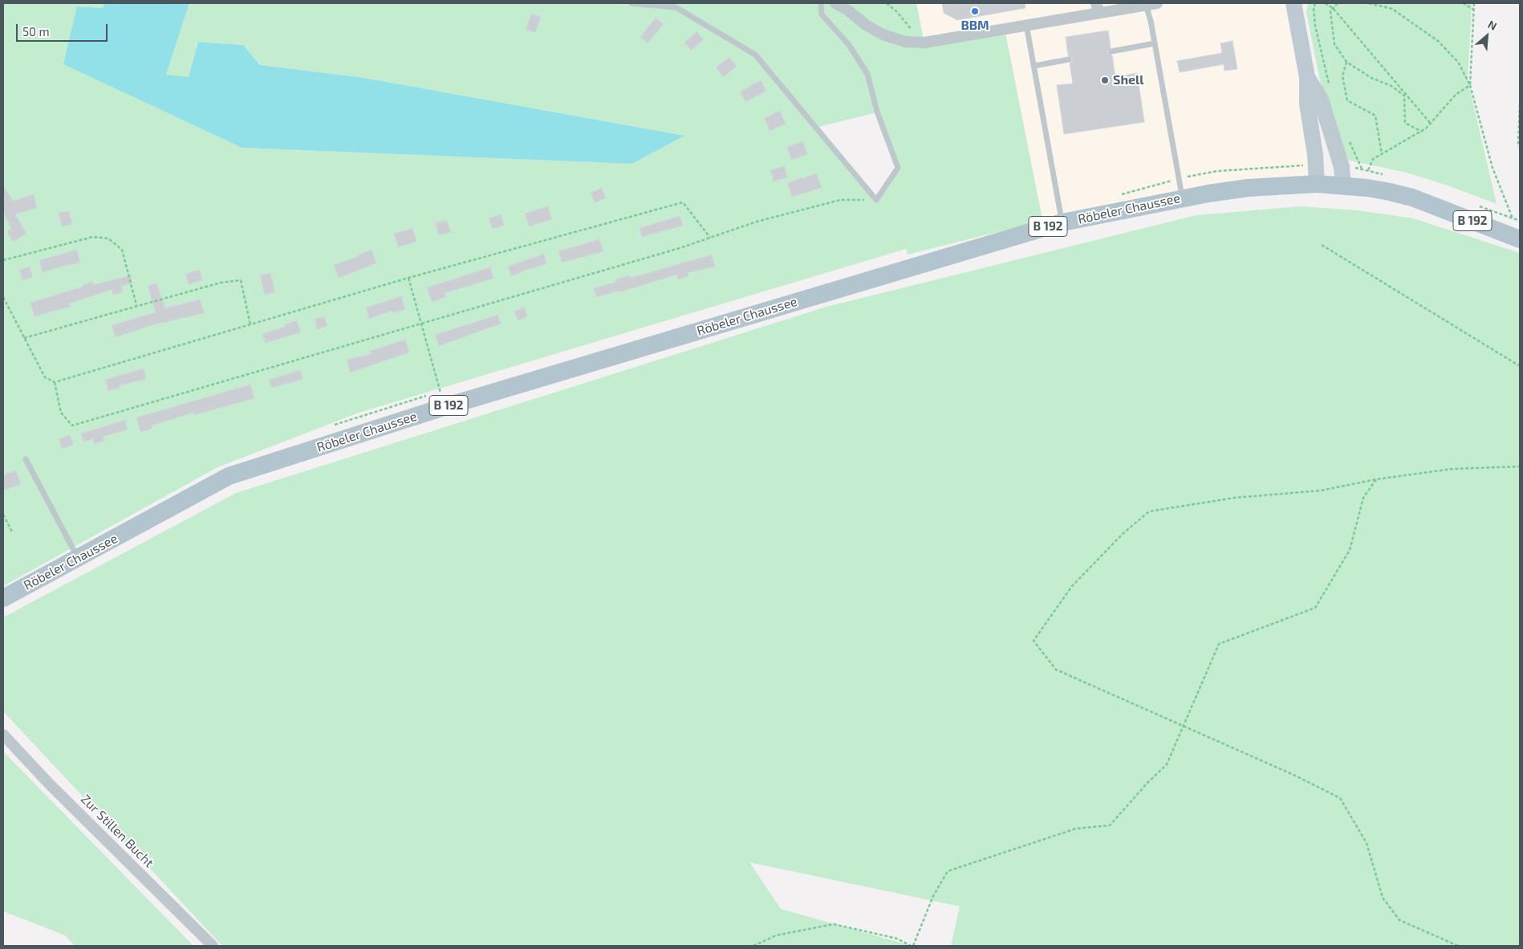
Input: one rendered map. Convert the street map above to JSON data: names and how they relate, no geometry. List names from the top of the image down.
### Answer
{
  "streets": {
    "main road": ["Röbeler Chaussee", "B 192"],
    "street": ["Zur Stillen Bucht"]
  },
  "places": ["BBM", "Shell"],
  "scale_bar": "50 m",
  "north": "top right"
}
